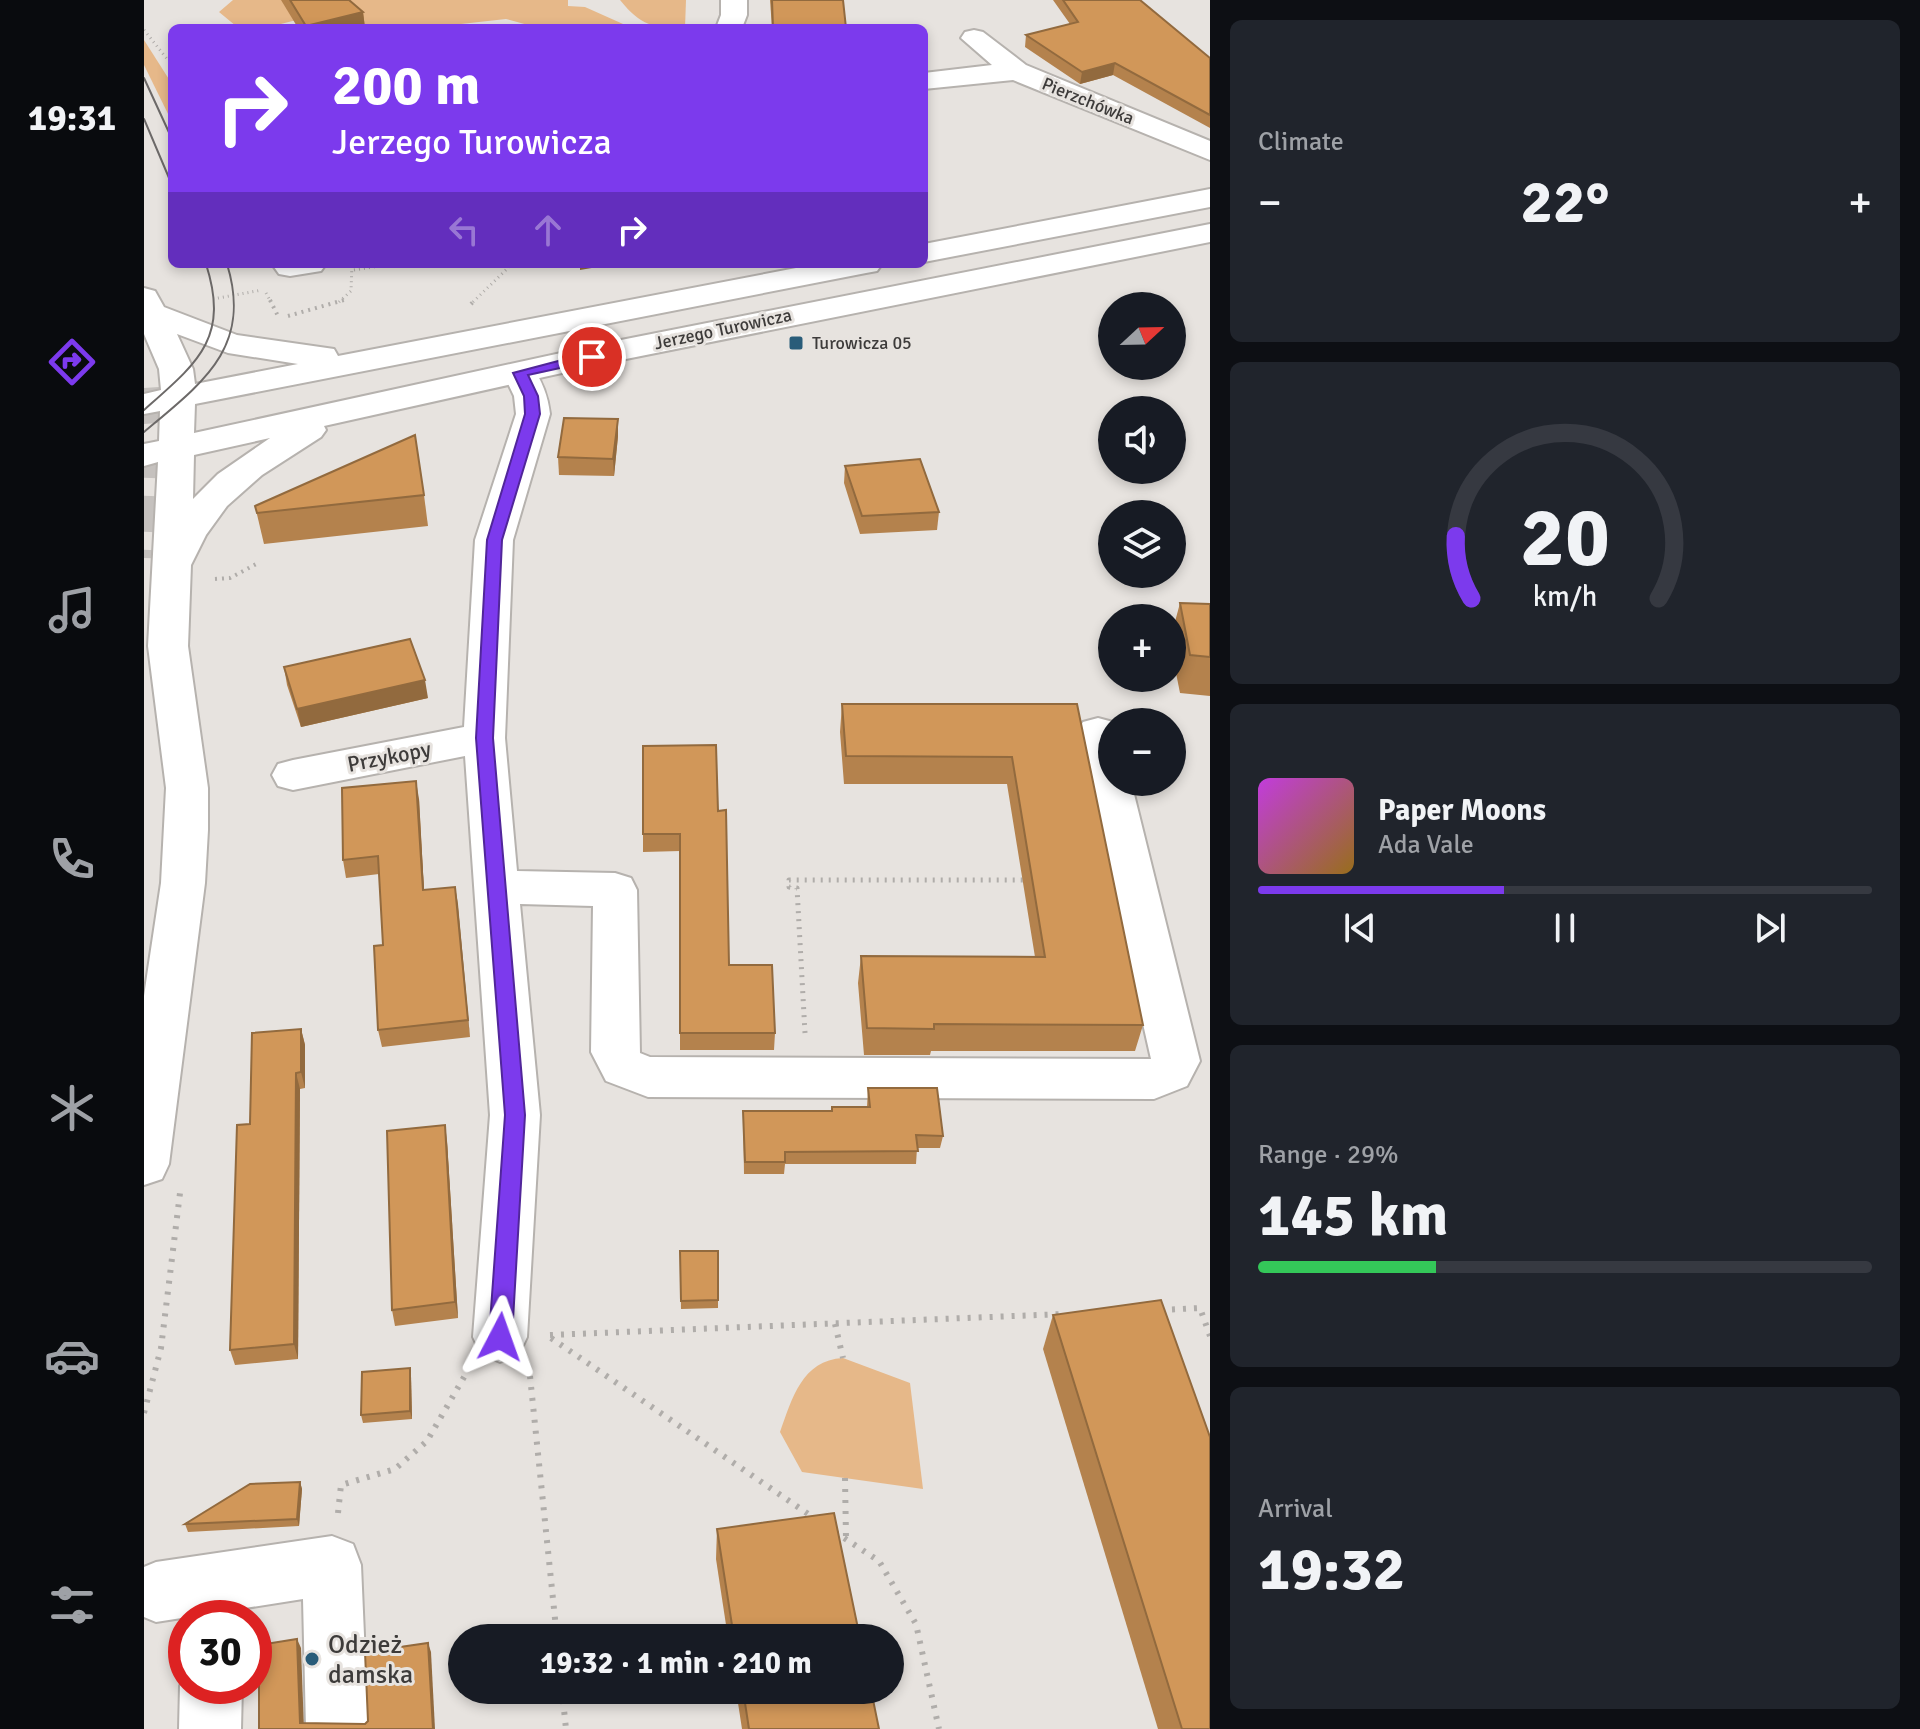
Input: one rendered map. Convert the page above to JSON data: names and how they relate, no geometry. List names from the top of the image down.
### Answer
{
  "streets": {
    "main road": ["Pierzchówka", "Jerzego Turowicza", "Przykopy"]
  },
  "places": {
    "transit": ["Turowicza 05"],
    "other": ["Odzież damska"]
  },
  "north": "right",
  "page": {
    "tabs": "19:31",
    "tile": [
      "Climate",
      ["Range · 29%", "145 km"],
      ["Arrival", "19:32"]
    ],
    "turn": ["200 m", "Jerzego Turowicza"],
    "heat": ["−", "22°", "+"],
    "map_buttons": ["+", "−"],
    "song": ["Paper Moons", "Ada Vale"],
    "limit": "30",
    "trip": "19:32 · 1 min · 210 m",
    "gauge": ["20", "km/h"]
  }
}
